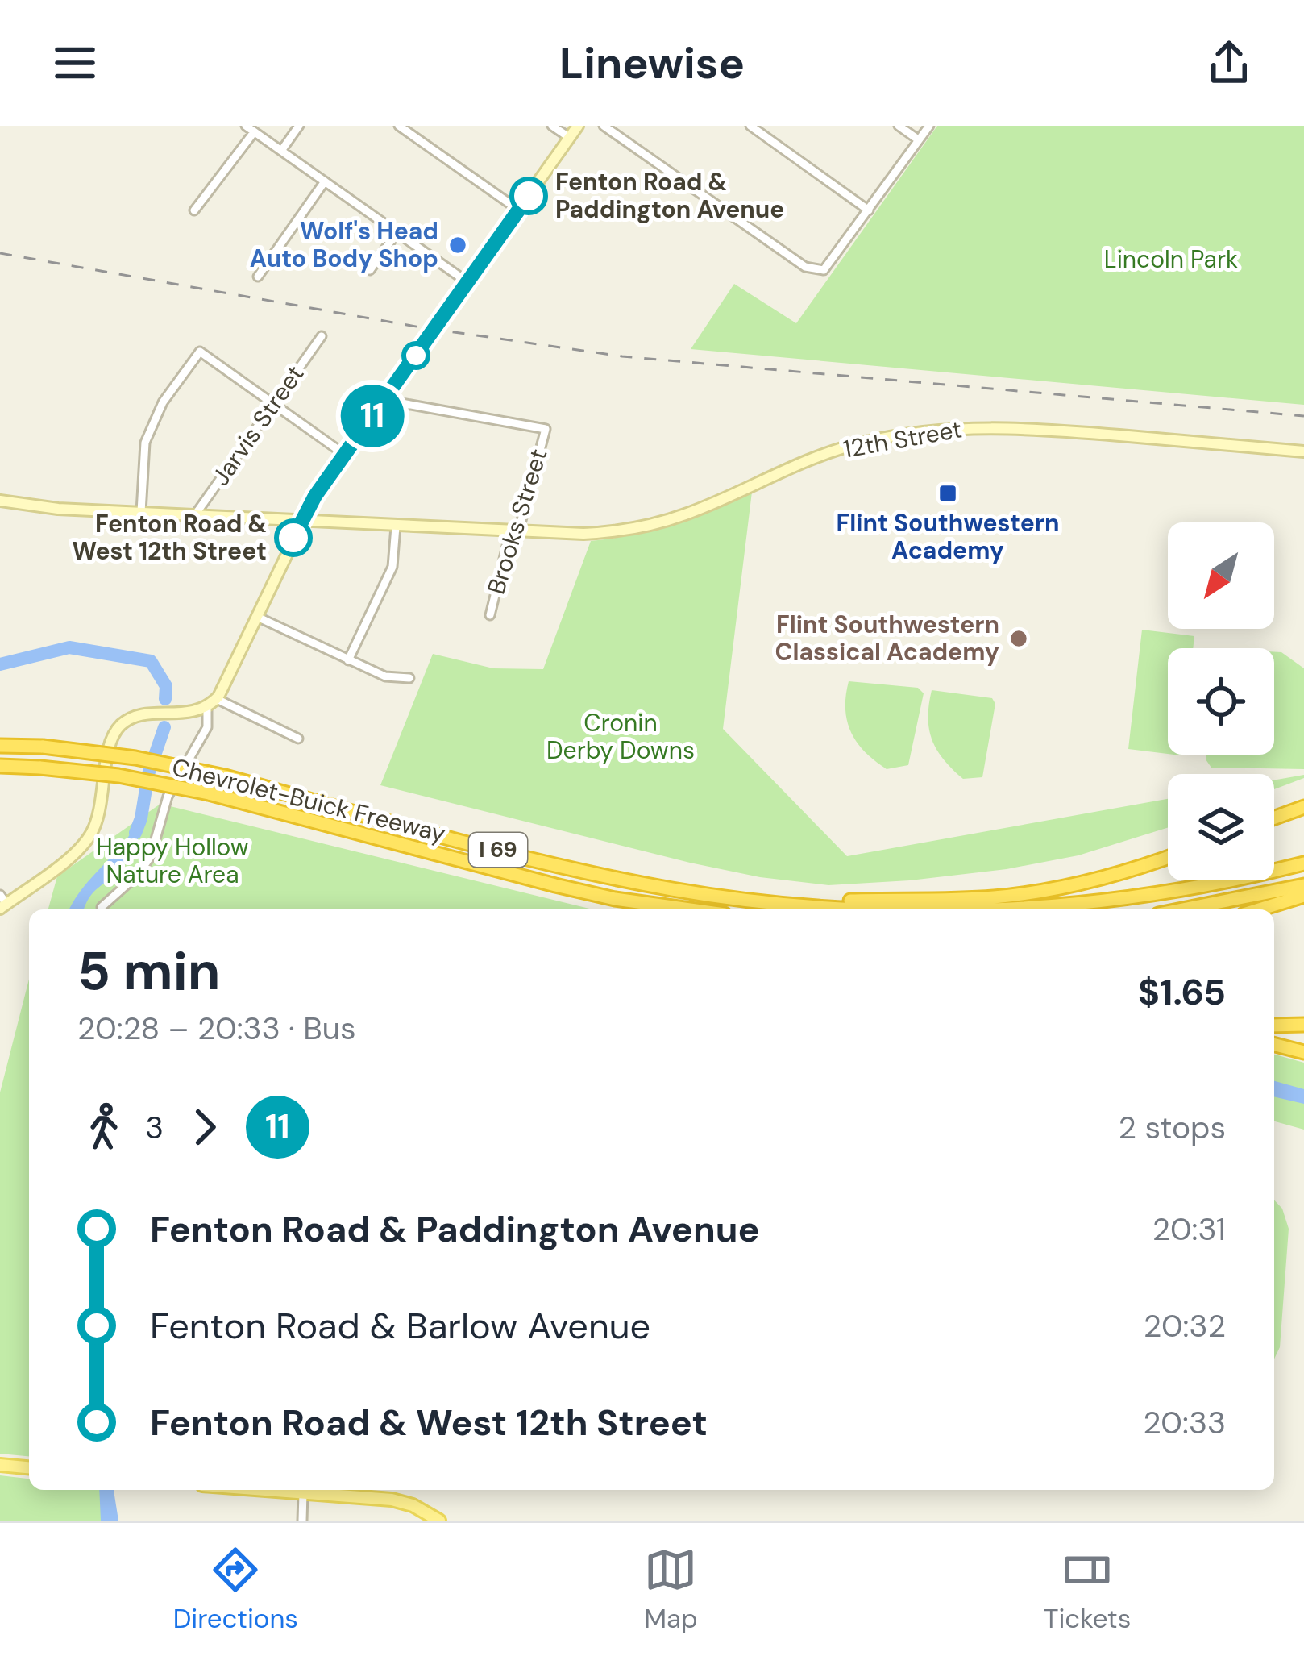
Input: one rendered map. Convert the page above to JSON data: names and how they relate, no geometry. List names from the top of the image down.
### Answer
{
  "streets": {
    "highway": ["Chevrolet-Buick Freeway", "I 69"],
    "street": ["Jarvis Street", "12th Street", "Brooks Street"]
  },
  "crossings": [
    ["Jarvis Street", "12th Street"],
    ["12th Street", "Brooks Street"]
  ],
  "parks": ["Lincoln Park", "Cronin Derby Downs", "Happy Hollow Nature Area"],
  "places": {
    "other": [
      "Fenton Road & Paddington Avenue",
      "Wolf's Head Auto Body Shop",
      "Fenton Road & West 12th Street",
      "Flint Southwestern Classical Academy"
    ],
    "transit": ["Flint Southwestern Academy"]
  },
  "lines": ["bus line 11"],
  "north": "bottom left",
  "page": {
    "header": "Linewise",
    "on_map": "11",
    "heading": ["5 min", "20:28 – 20:33 · Bus", "$1.65"],
    "legs": ["3", "11", "2 stops"],
    "list": [
      {
        "name": "Fenton Road & Paddington Avenue",
        "value": "20:31"
      },
      {
        "name": "Fenton Road & Barlow Avenue",
        "value": "20:32"
      },
      {
        "name": "Fenton Road & West 12th Street",
        "value": "20:33"
      }
    ],
    "tabs": ["Directions", "Map", "Tickets"]
  }
}
